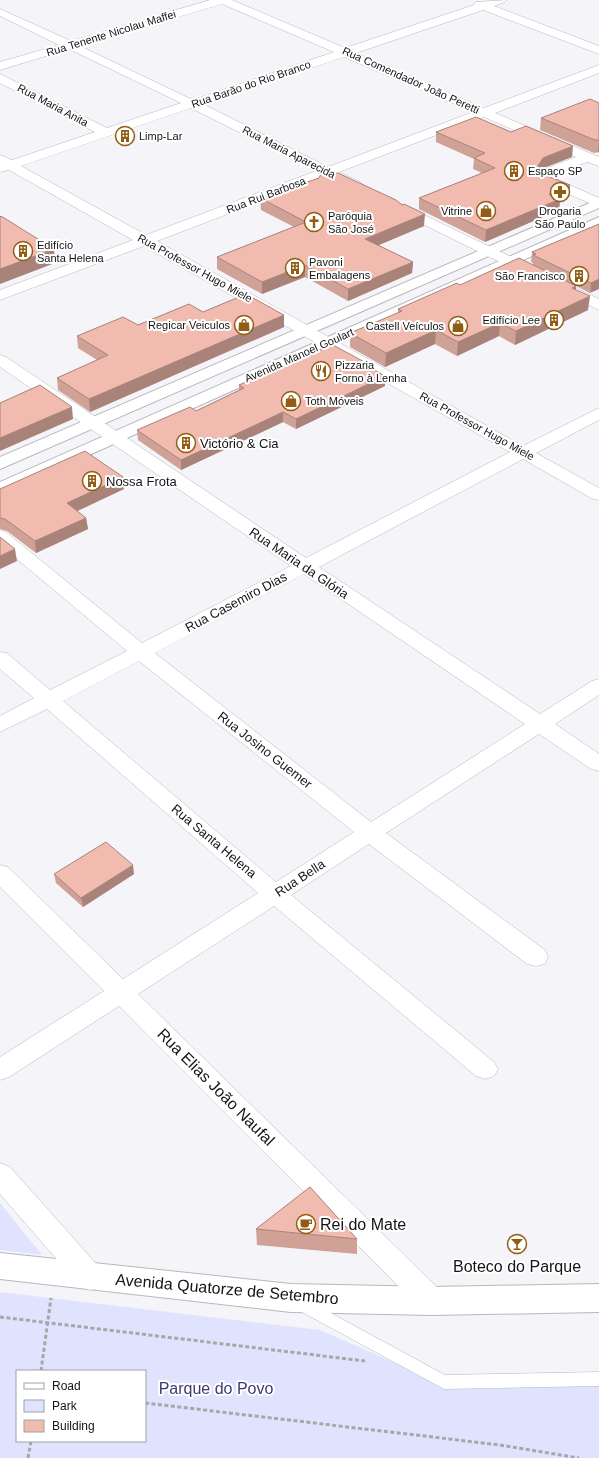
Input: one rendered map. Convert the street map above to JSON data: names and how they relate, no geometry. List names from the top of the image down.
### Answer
{
  "streets": {
    "main road": ["Avenida Manoel Goulart", "Avenida Quatorze de Setembro"],
    "street": [
      "Rua Tenente Nicolau Maffei",
      "Rua Comendador João Peretti",
      "Rua Barão do Rio Branco",
      "Rua Maria Anita",
      "Rua Maria Aparecida",
      "Rua Rui Barbosa",
      "Rua Professor Hugo Miele",
      "Rua Maria da Glória",
      "Rua Casemiro Dias",
      "Rua Josino Guemer",
      "Rua Santa Helena",
      "Rua Bella",
      "Rua Elias João Naufal"
    ]
  },
  "crossings": [
    ["Rua Tenente Nicolau Maffei", "Rua Comendador João Peretti"],
    ["Rua Tenente Nicolau Maffei", "Rua Maria Aparecida"],
    ["Rua Comendador João Peretti", "Rua Barão do Rio Branco"],
    ["Rua Comendador João Peretti", "Rua Rui Barbosa"],
    ["Rua Barão do Rio Branco", "Rua Maria Anita"],
    ["Rua Barão do Rio Branco", "Rua Maria Aparecida"],
    ["Rua Barão do Rio Branco", "Rua Professor Hugo Miele"],
    ["Rua Maria Aparecida", "Rua Rui Barbosa"],
    ["Rua Rui Barbosa", "Rua Professor Hugo Miele"],
    ["Rua Professor Hugo Miele", "Avenida Manoel Goulart"],
    ["Rua Professor Hugo Miele", "Rua Casemiro Dias"],
    ["Avenida Manoel Goulart", "Rua Maria da Glória"],
    ["Rua Maria da Glória", "Rua Casemiro Dias"],
    ["Rua Maria da Glória", "Rua Bella"],
    ["Rua Casemiro Dias", "Rua Josino Guemer"],
    ["Rua Casemiro Dias", "Rua Santa Helena"],
    ["Rua Josino Guemer", "Rua Bella"],
    ["Rua Santa Helena", "Rua Bella"],
    ["Rua Bella", "Rua Elias João Naufal"],
    ["Rua Elias João Naufal", "Avenida Quatorze de Setembro"]
  ],
  "parks": ["Parque do Povo"],
  "places": {
    "building": [
      "Limp-Lar",
      "Espaço SP",
      "Edifício Santa Helena",
      "Pavoni Embalagens",
      "São Francisco",
      "Edifício Lee",
      "Victório & Cia",
      "Nossa Frota"
    ],
    "pharmacy": ["Drogaria São Paulo"],
    "shop": [
      "Vitrine",
      "Regicar Veiculos",
      "Castell Veículos",
      "Toth Móveis"
    ],
    "church": ["Paróquia São José"],
    "restaurant": ["Pizzaria Forno à Lenha"],
    "cafe": ["Rei do Mate"],
    "bar": ["Boteco do Parque"]
  },
  "legend": ["Road", "Park", "Building"]
}
